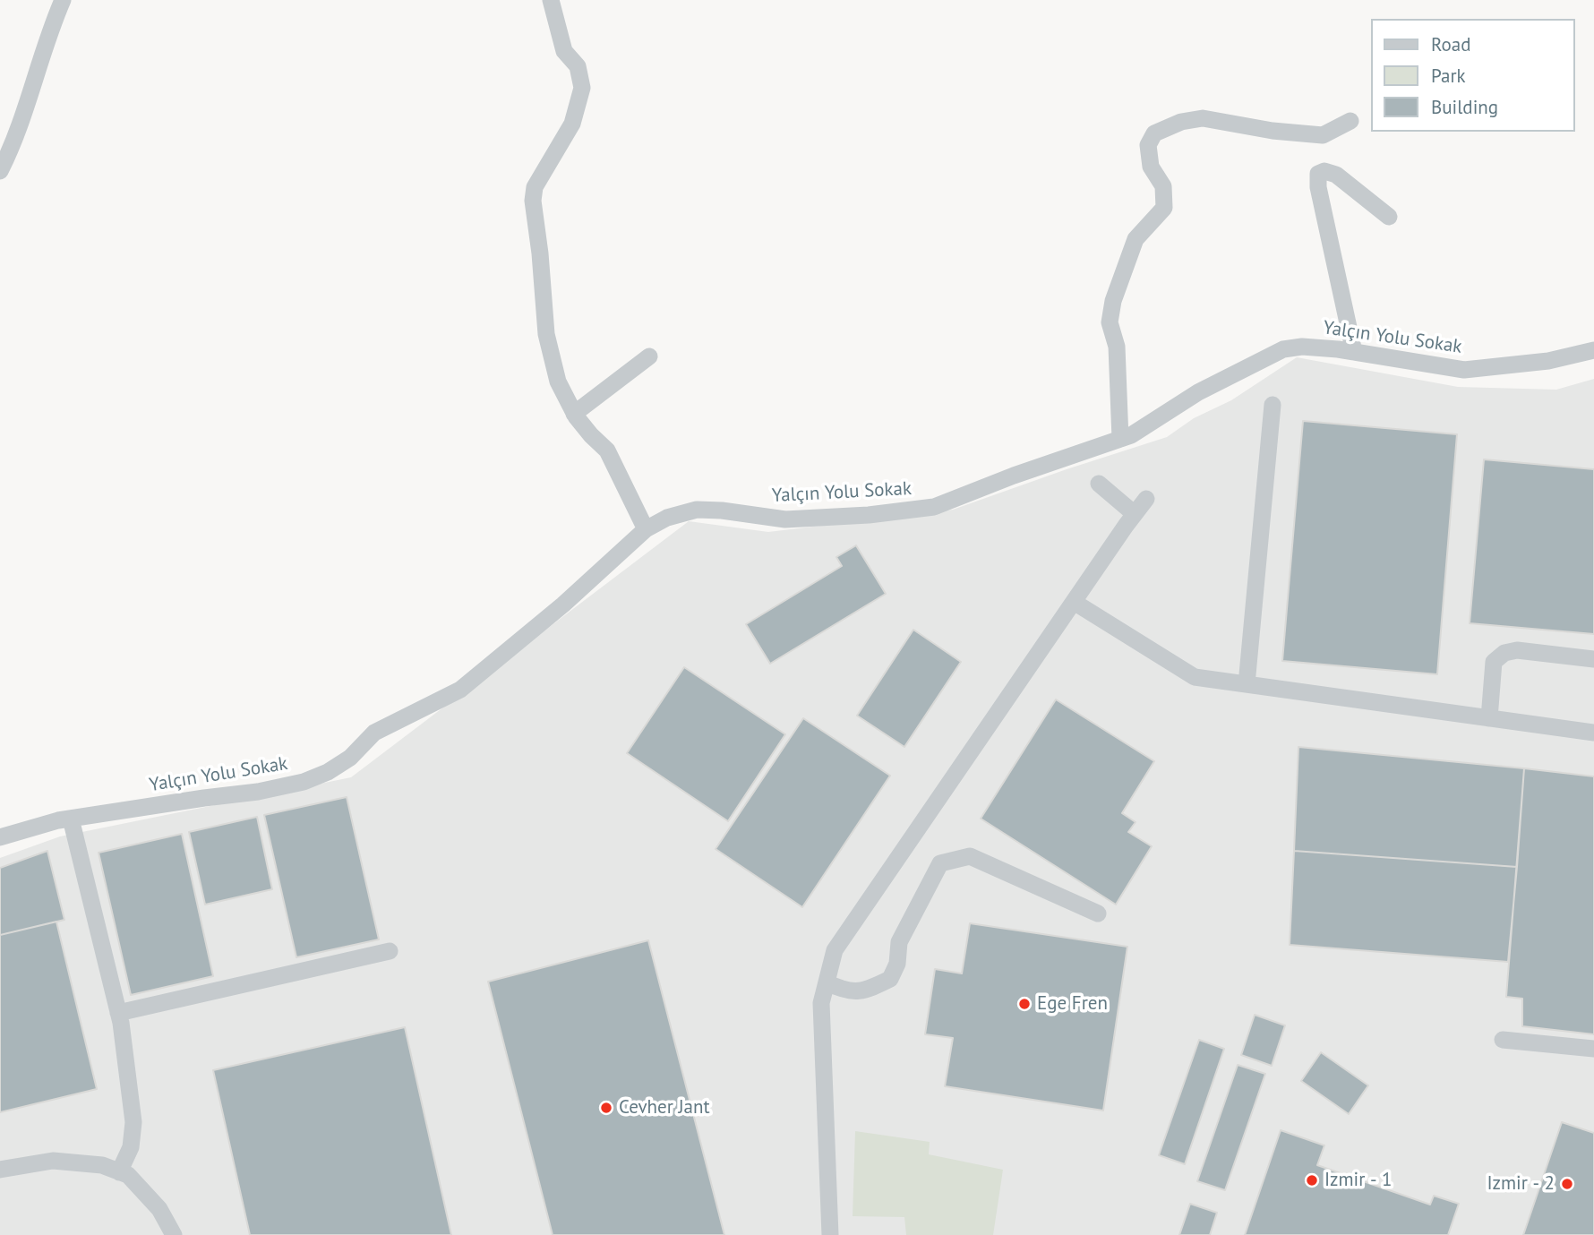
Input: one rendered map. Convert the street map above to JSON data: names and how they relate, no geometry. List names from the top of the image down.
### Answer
{
  "streets": {
    "street": ["Yalçın Yolu Sokak"]
  },
  "places": [
    "Ege Fren",
    "Cevher Jant",
    "Izmir - 1",
    "Izmir - 2"
  ],
  "legend": ["Road", "Park", "Building"]
}
